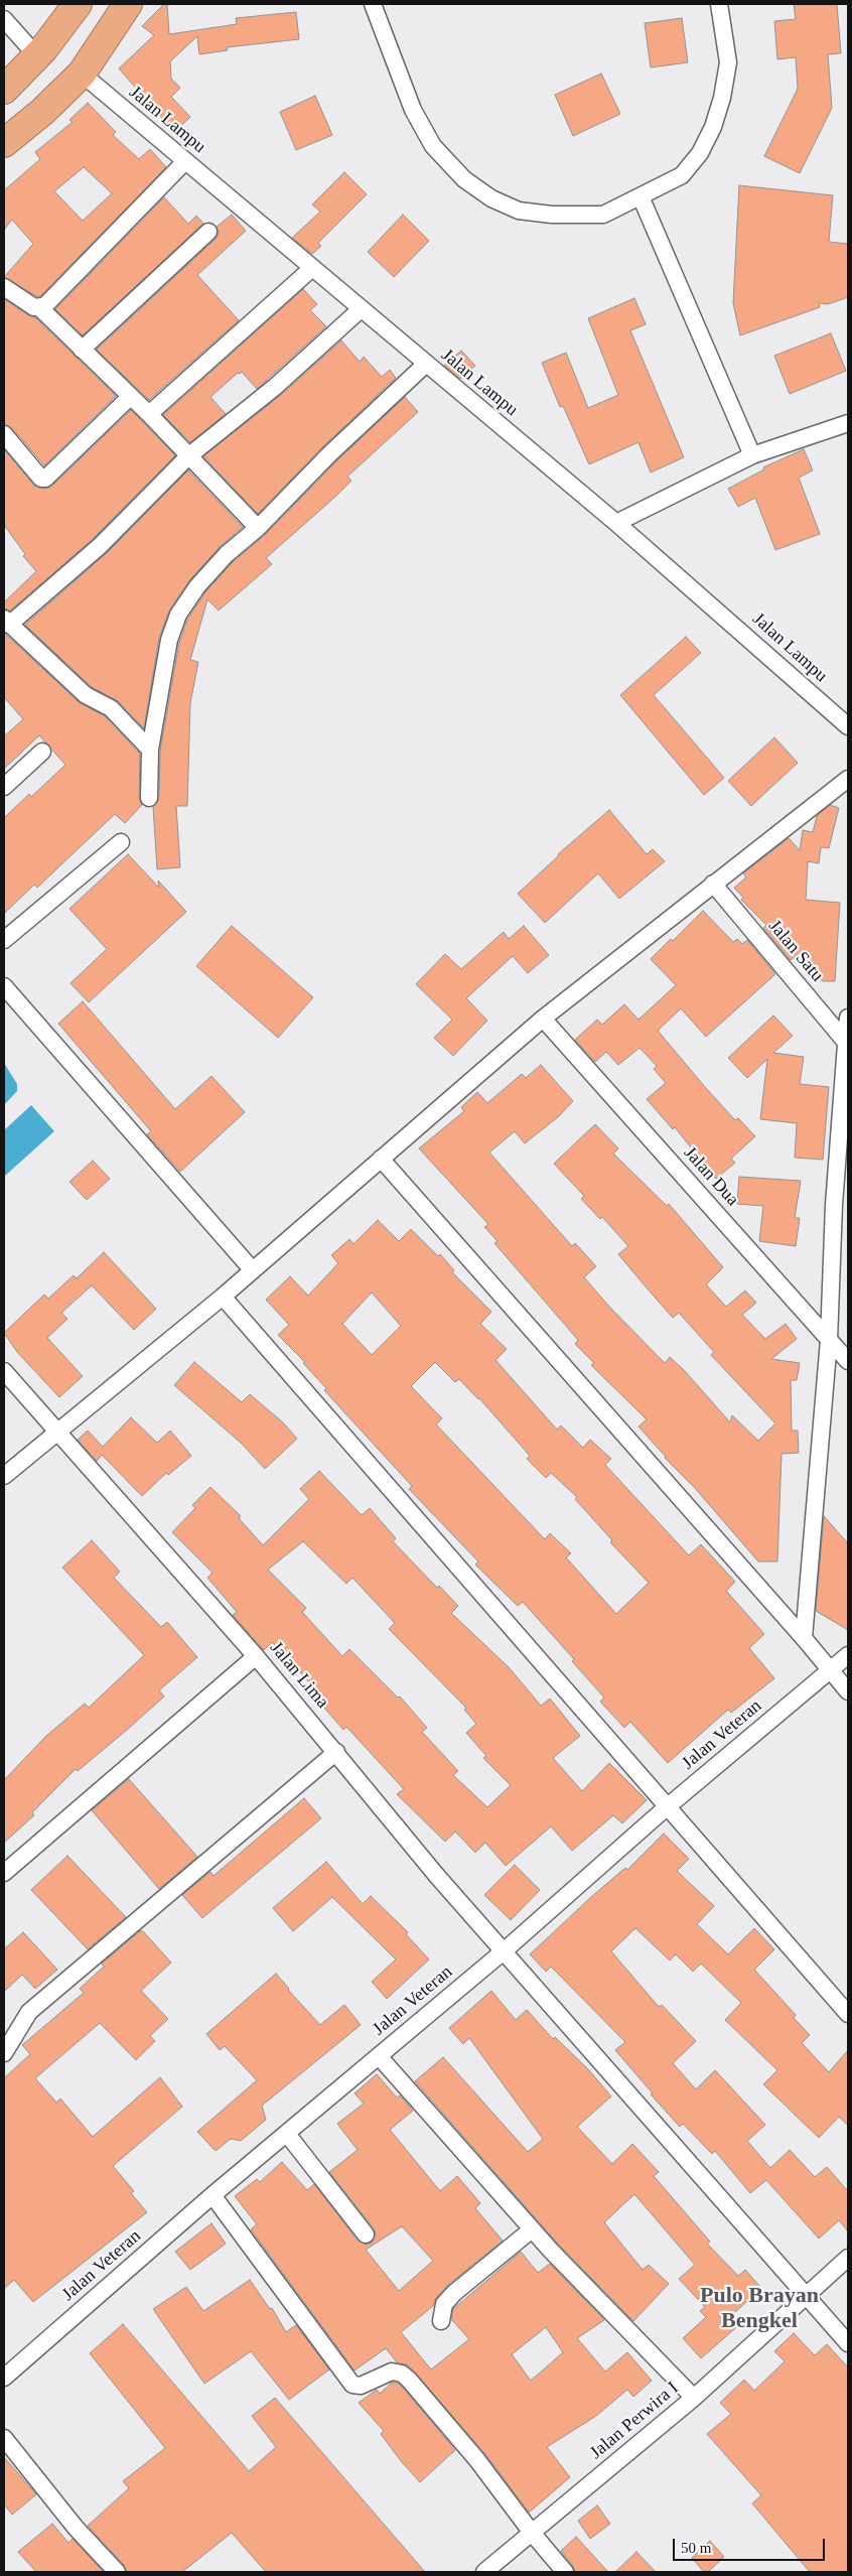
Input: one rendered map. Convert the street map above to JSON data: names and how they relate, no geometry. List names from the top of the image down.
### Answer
{
  "streets": {
    "street": [
      "Jalan Lampu",
      "Jalan Satu",
      "Jalan Dua",
      "Jalan Lima",
      "Jalan Veteran",
      "Jalan Perwira I"
    ]
  },
  "crossings": [
    ["Jalan Lima", "Jalan Veteran"],
    ["Jalan Lima", "Jalan Perwira I"]
  ],
  "districts": ["Pulo Brayan Bengkel"],
  "scale_bar": "50 m"
}
